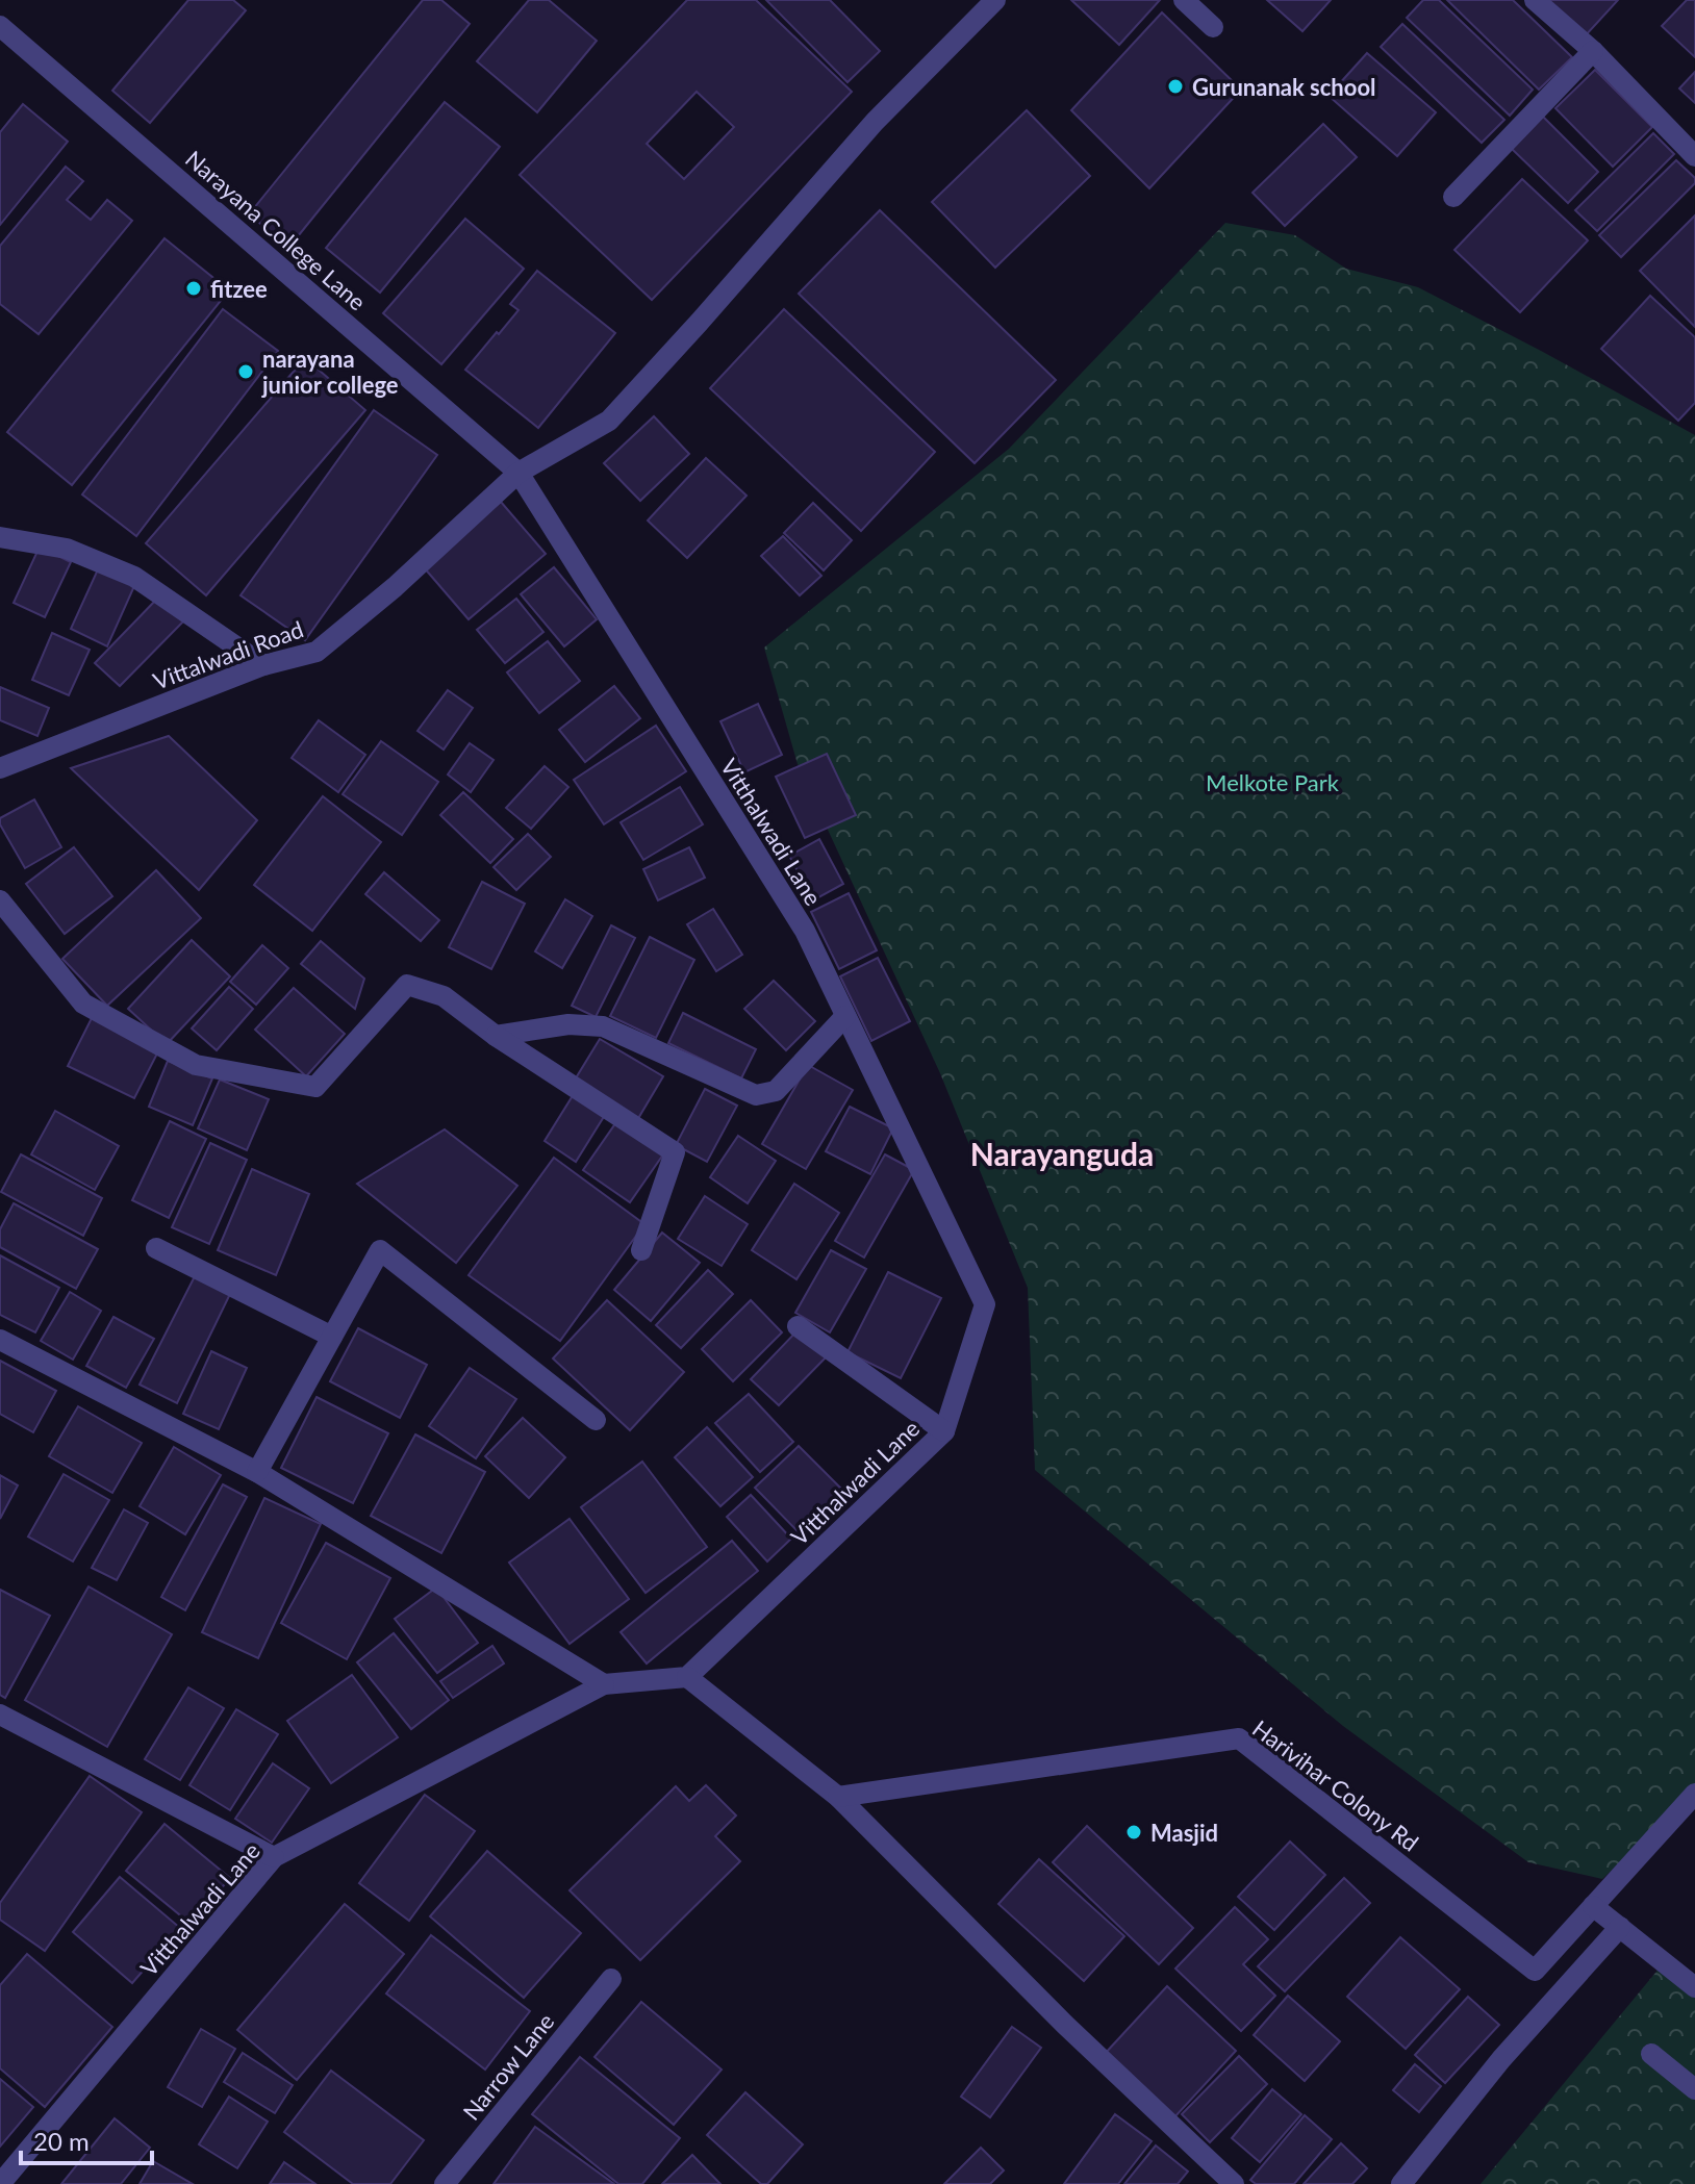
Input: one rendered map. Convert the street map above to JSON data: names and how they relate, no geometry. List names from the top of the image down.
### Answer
{
  "streets": {
    "street": [
      "Narayana College Lane",
      "Vittalwadi Road",
      "Vitthalwadi Lane",
      "Harivihar Colony Rd",
      "Narrow Lane"
    ]
  },
  "crossings": [
    ["Narayana College Lane", "Vittalwadi Road"],
    ["Narayana College Lane", "Vitthalwadi Lane"],
    ["Vittalwadi Road", "Vitthalwadi Lane"]
  ],
  "districts": ["Narayanguda"],
  "parks": ["Melkote Park"],
  "places": [
    "Gurunanak school",
    "fitzee",
    "narayana junior college",
    "Masjid"
  ],
  "scale_bar": "20 m"
}
